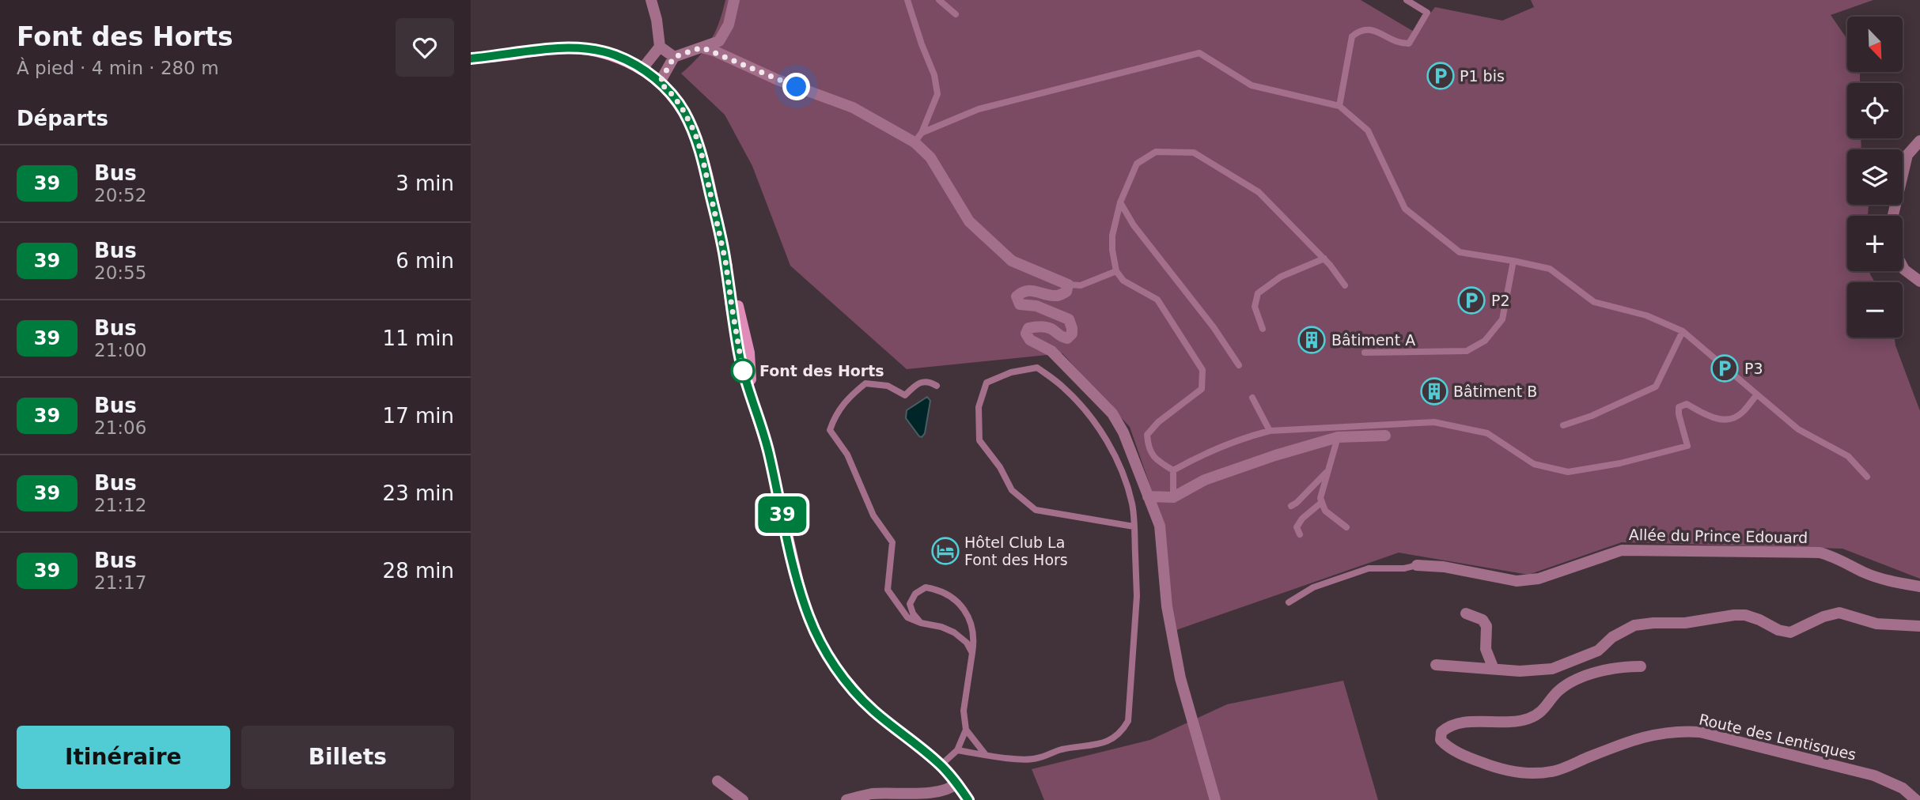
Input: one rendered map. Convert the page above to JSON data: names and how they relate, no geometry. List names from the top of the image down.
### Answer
{
  "streets": {
    "street": ["Allée du Prince Edouard", "Route des Lentisques"]
  },
  "places": {
    "parking": ["P1 bis", "P2", "P3"],
    "building": ["Bâtiment A", "Bâtiment B"],
    "other": ["Font des Horts"],
    "hotel": ["Hôtel Club La Font des Hors"]
  },
  "lines": ["bus line 39"],
  "north": "bottom right",
  "page": {
    "heading": [
      ["Font des Horts", "À pied · 4 min · 280 m"],
      "Départs"
    ],
    "on_map": "39",
    "map_buttons": ["+", "−"],
    "list": [
      {
        "mark": "39",
        "name": "Bus",
        "note": "20:52",
        "value": "3 min"
      },
      {
        "mark": "39",
        "name": "Bus",
        "note": "20:55",
        "value": "6 min"
      },
      {
        "mark": "39",
        "name": "Bus",
        "note": "21:00",
        "value": "11 min"
      },
      {
        "mark": "39",
        "name": "Bus",
        "note": "21:06",
        "value": "17 min"
      },
      {
        "mark": "39",
        "name": "Bus",
        "note": "21:12",
        "value": "23 min"
      },
      {
        "mark": "39",
        "name": "Bus",
        "note": "21:17",
        "value": "28 min"
      }
    ],
    "buttons": ["Itinéraire", "Billets"]
  }
}
